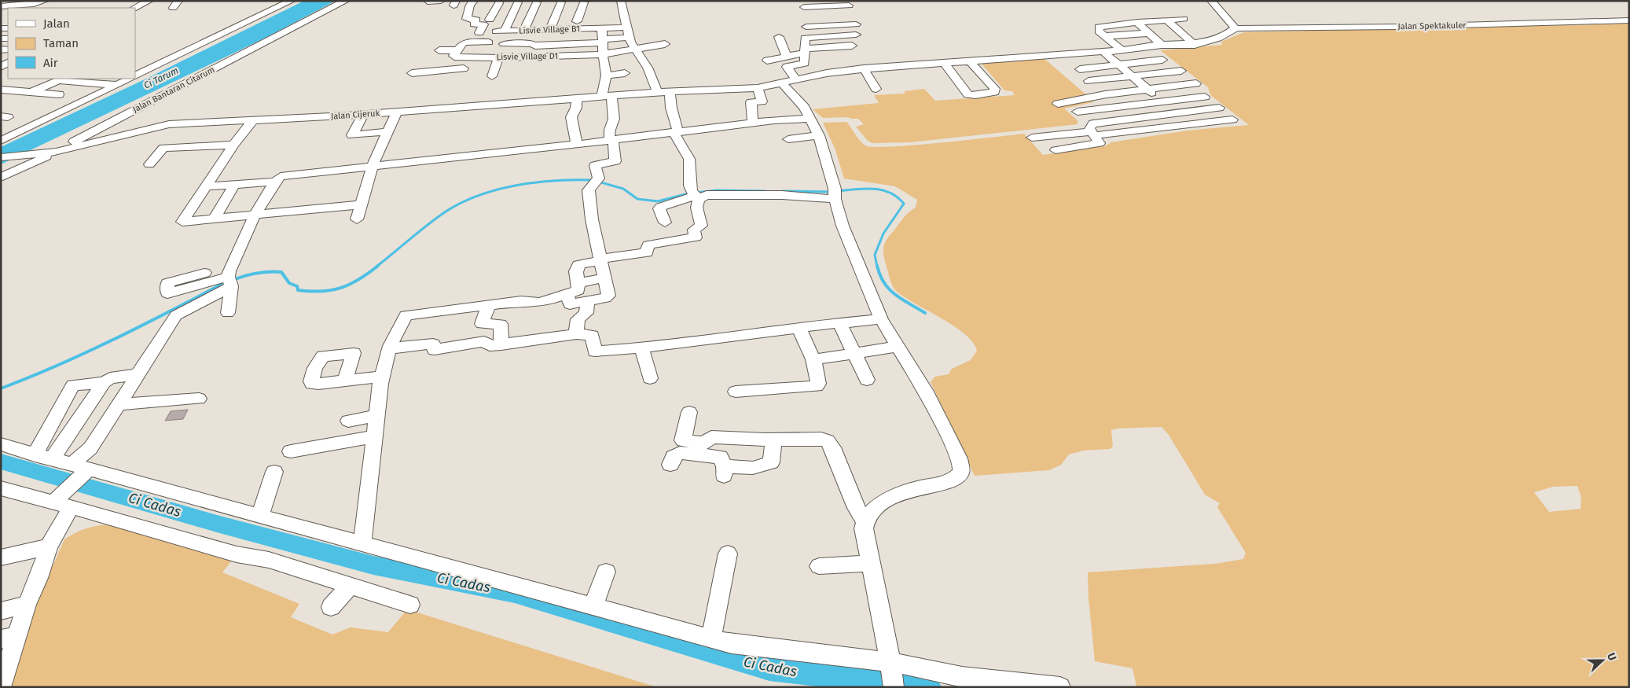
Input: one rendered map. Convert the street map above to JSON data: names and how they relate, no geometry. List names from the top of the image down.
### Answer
{
  "streets": {
    "street": [
      "Jalan Spektakuler",
      "Lisvie Village B1",
      "Lisvie Village D1",
      "Jalan Bantaran Citarum",
      "Jalan Cijeruk"
    ]
  },
  "crossings": [
    ["Jalan Bantaran Citarum", "Jalan Cijeruk"]
  ],
  "water": ["Ci Tarum", "Ci Cadas"],
  "legend": ["Jalan", "Taman", "Air"],
  "north": "right"
}
